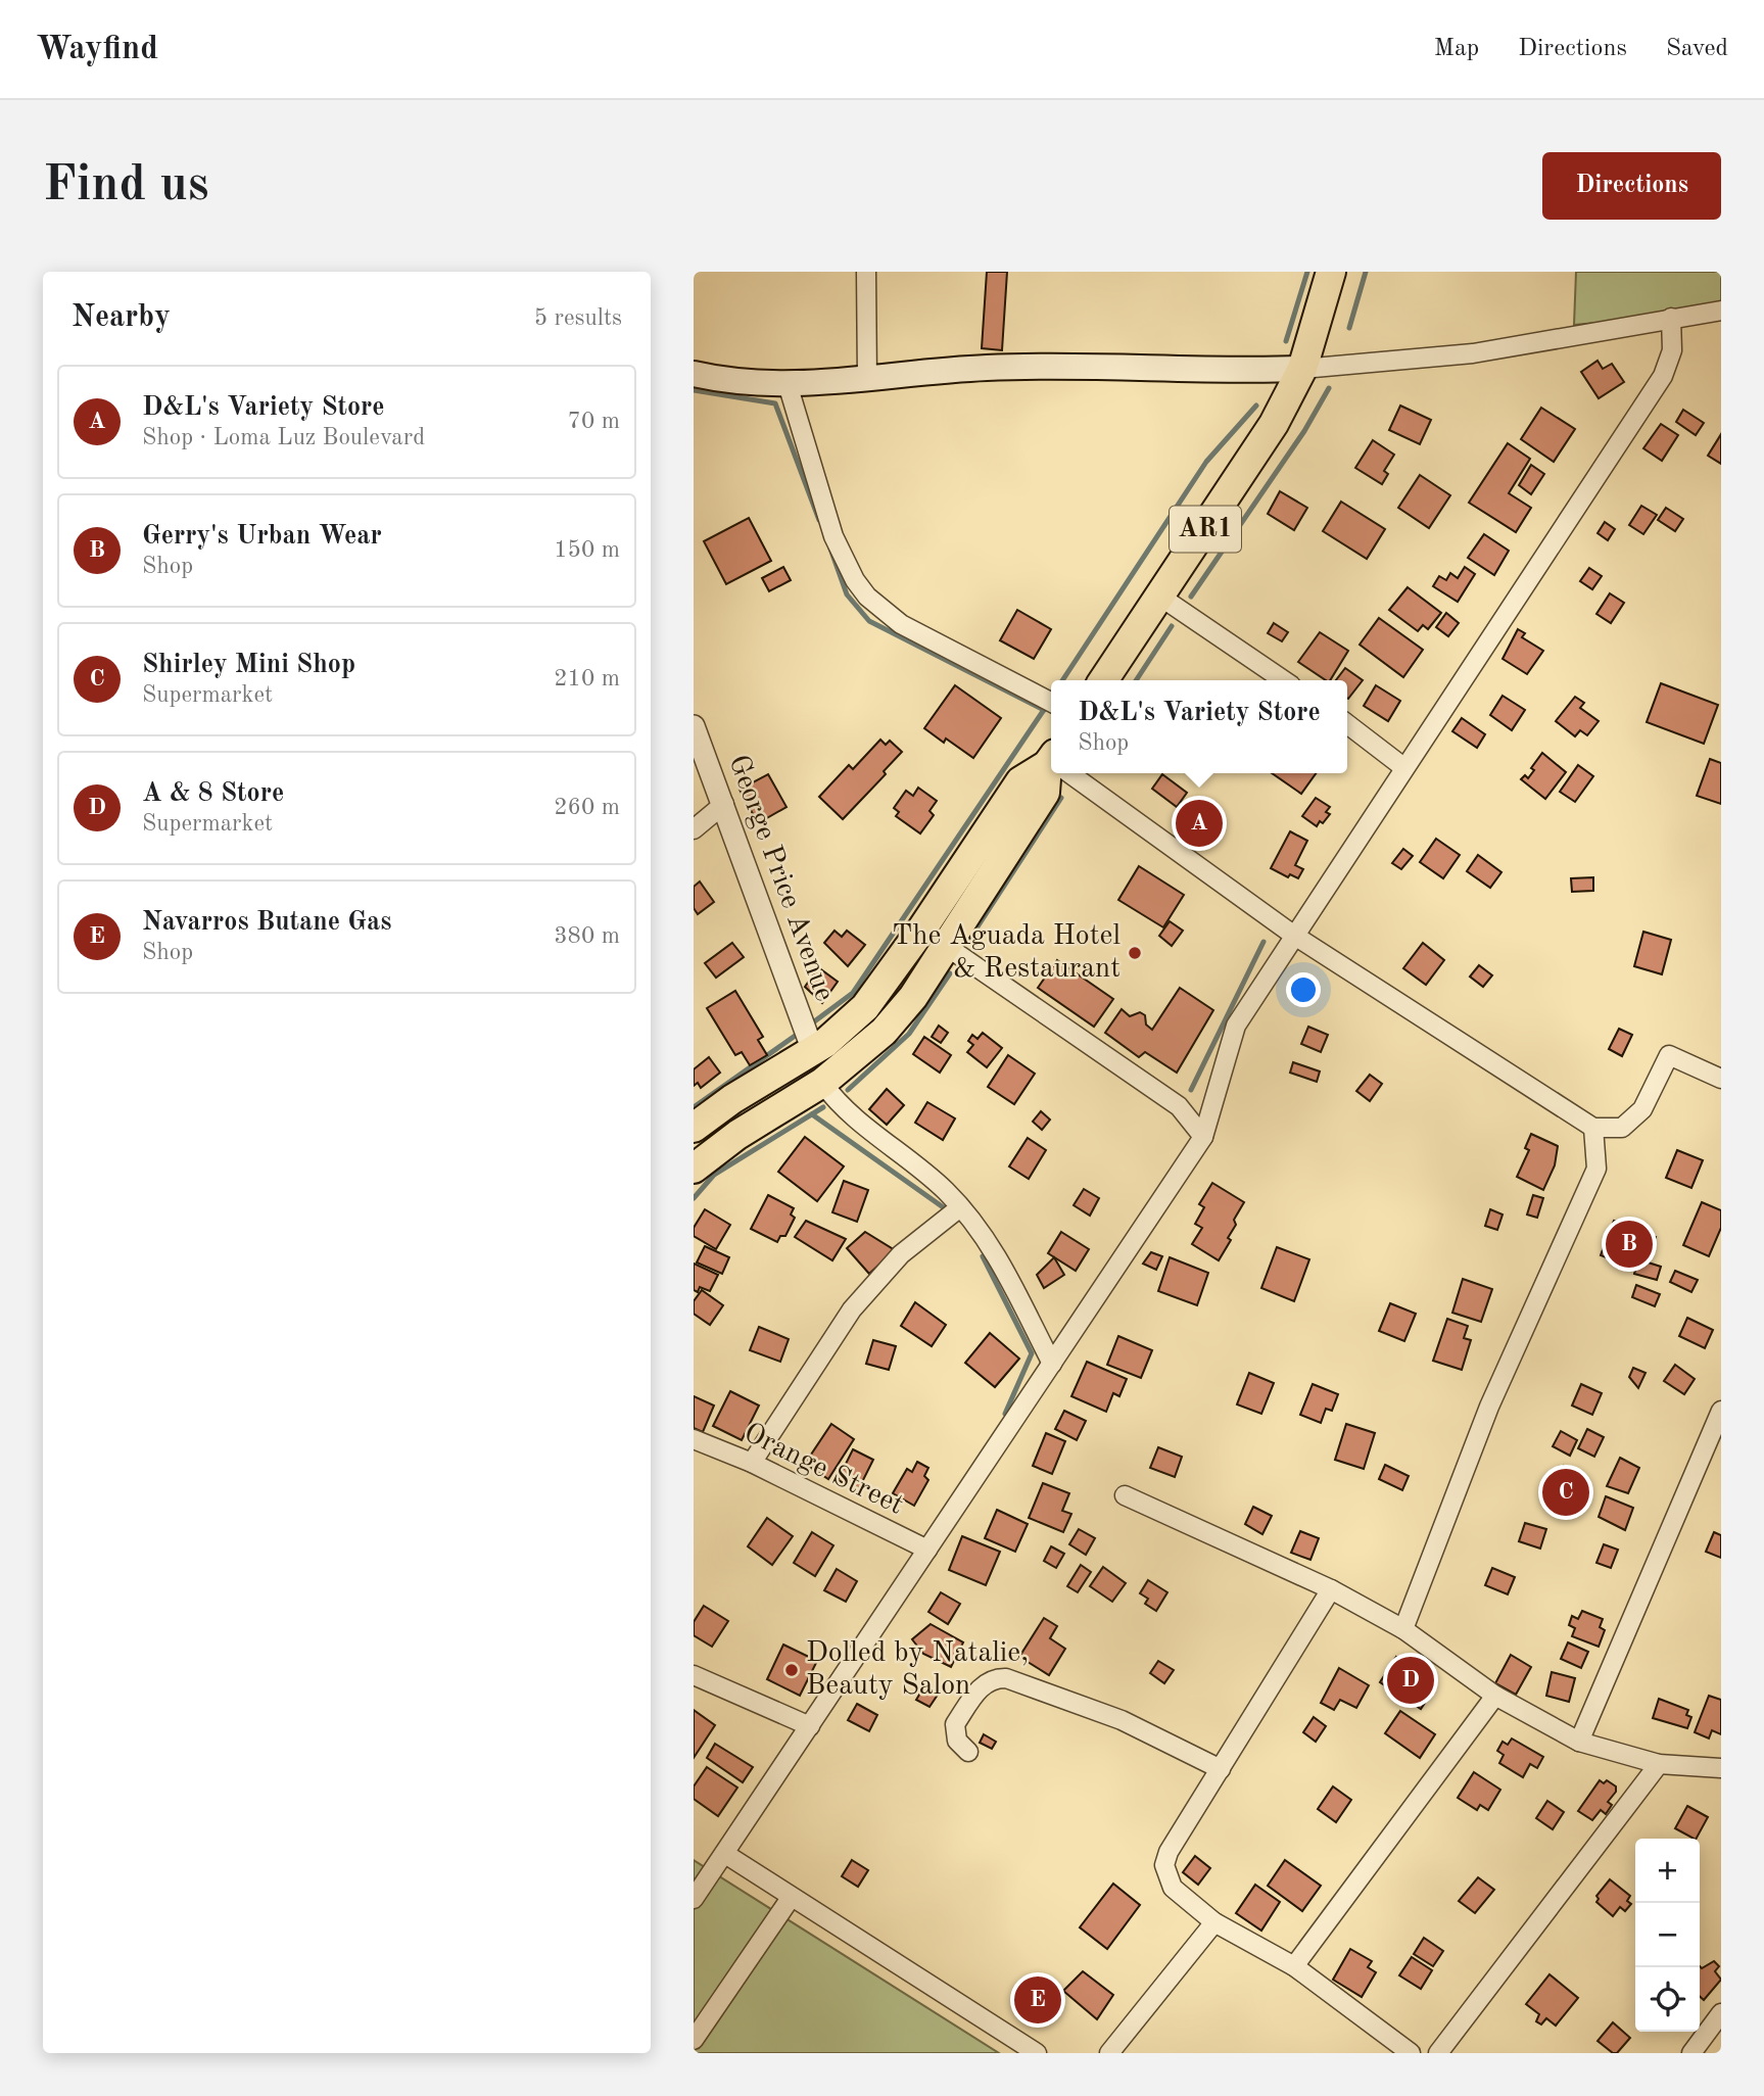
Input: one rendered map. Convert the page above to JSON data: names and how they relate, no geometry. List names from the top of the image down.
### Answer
{
  "streets": {
    "highway": ["AR1"],
    "street": ["George Price Avenue", "Orange Street"]
  },
  "places": ["The Aguada Hotel & Restaurant", "Dolled by Natalie, Beauty Salon"],
  "page": {
    "header": "Wayfind",
    "nav": ["Map", "Directions", "Saved"],
    "buttons": "Directions",
    "title": "Find us",
    "heading": ["Nearby", "5 results"],
    "list": [
      {
        "mark": "A",
        "name": "D&L's Variety Store",
        "note": "Shop · Loma Luz Boulevard",
        "value": "70 m"
      },
      {
        "mark": "B",
        "name": "Gerry's Urban Wear",
        "note": "Shop",
        "value": "150 m"
      },
      {
        "mark": "C",
        "name": "Shirley Mini Shop",
        "note": "Supermarket",
        "value": "210 m"
      },
      {
        "mark": "D",
        "name": "A & 8 Store",
        "note": "Supermarket",
        "value": "260 m"
      },
      {
        "mark": "E",
        "name": "Navarros Butane Gas",
        "note": "Shop",
        "value": "380 m"
      }
    ],
    "popup": ["D&L's Variety Store", "Shop"],
    "pins": [
      "A",
      "B",
      "C",
      "D",
      "E"
    ],
    "map_buttons": ["+", "−"]
  }
}
